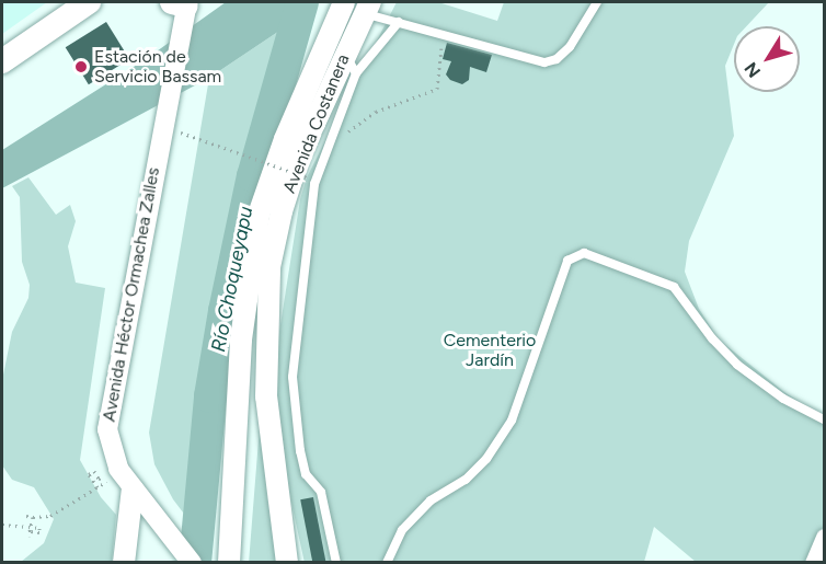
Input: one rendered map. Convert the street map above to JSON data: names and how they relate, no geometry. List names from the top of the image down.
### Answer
{
  "streets": {
    "main road": ["Avenida Costanera"],
    "street": ["Avenida Héctor Ormachea Zalles"]
  },
  "water": ["Río Choqueyapu"],
  "parks": ["Cementerio Jardín"],
  "places": ["Estación de Servicio Bassam"],
  "north": "bottom left"
}
